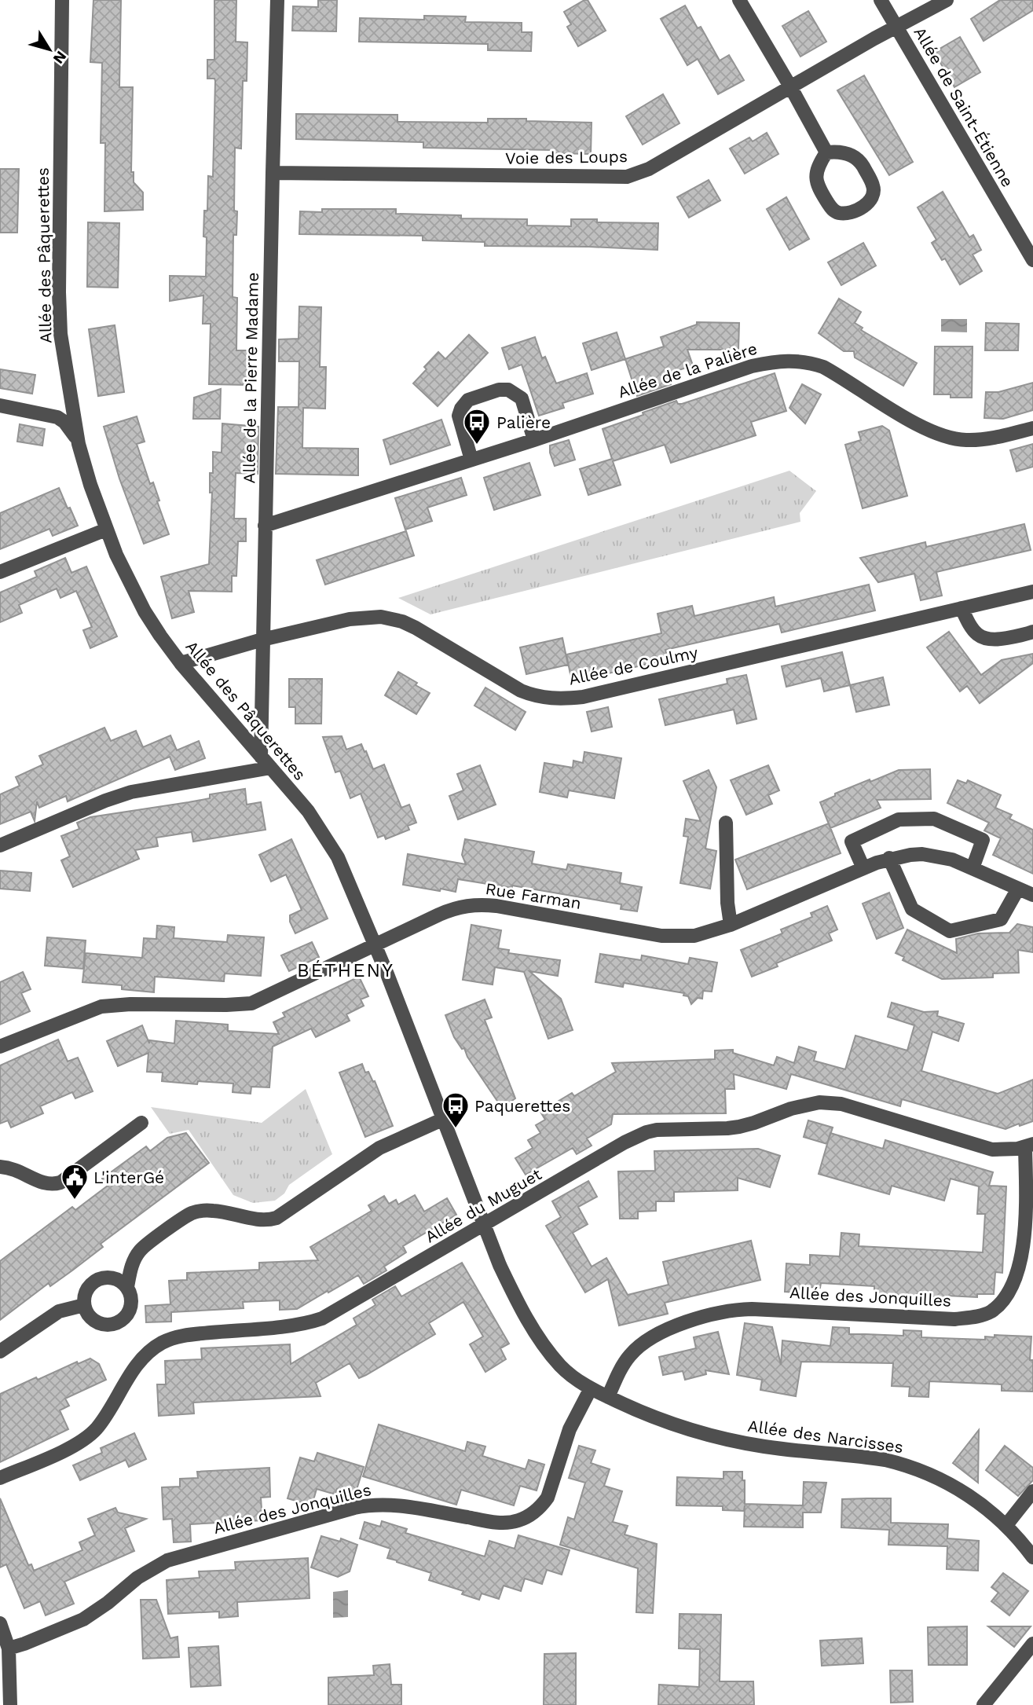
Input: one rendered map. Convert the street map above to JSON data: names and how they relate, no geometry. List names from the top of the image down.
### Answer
{
  "streets": {
    "street": [
      "Allée de Saint-Étienne",
      "Voie des Loups",
      "Allée des Pâquerettes",
      "Allée de la Palière",
      "Allée de la Pierre Madame",
      "Allée de Coulmy",
      "Rue Farman",
      "Allée du Muguet",
      "Allée des Jonquilles",
      "Allée des Narcisses"
    ]
  },
  "crossings": [
    ["Allée de Saint-Étienne", "Voie des Loups"],
    ["Voie des Loups", "Allée de la Pierre Madame"],
    ["Allée des Pâquerettes", "Allée de la Pierre Madame"],
    ["Allée des Pâquerettes", "Allée de Coulmy"],
    ["Allée des Pâquerettes", "Rue Farman"],
    ["Allée des Pâquerettes", "Allée du Muguet"],
    ["Allée des Pâquerettes", "Allée des Jonquilles"],
    ["Allée des Pâquerettes", "Allée des Narcisses"],
    ["Allée de la Palière", "Allée de la Pierre Madame"],
    ["Allée de la Pierre Madame", "Allée de Coulmy"],
    ["Allée du Muguet", "Allée des Jonquilles"],
    ["Allée des Jonquilles", "Allée des Narcisses"]
  ],
  "districts": ["BÉTHENY"],
  "places": {
    "bus stop": ["Palière", "Paquerettes"],
    "public building": ["L'interGé"]
  },
  "north": "bottom right"
}
